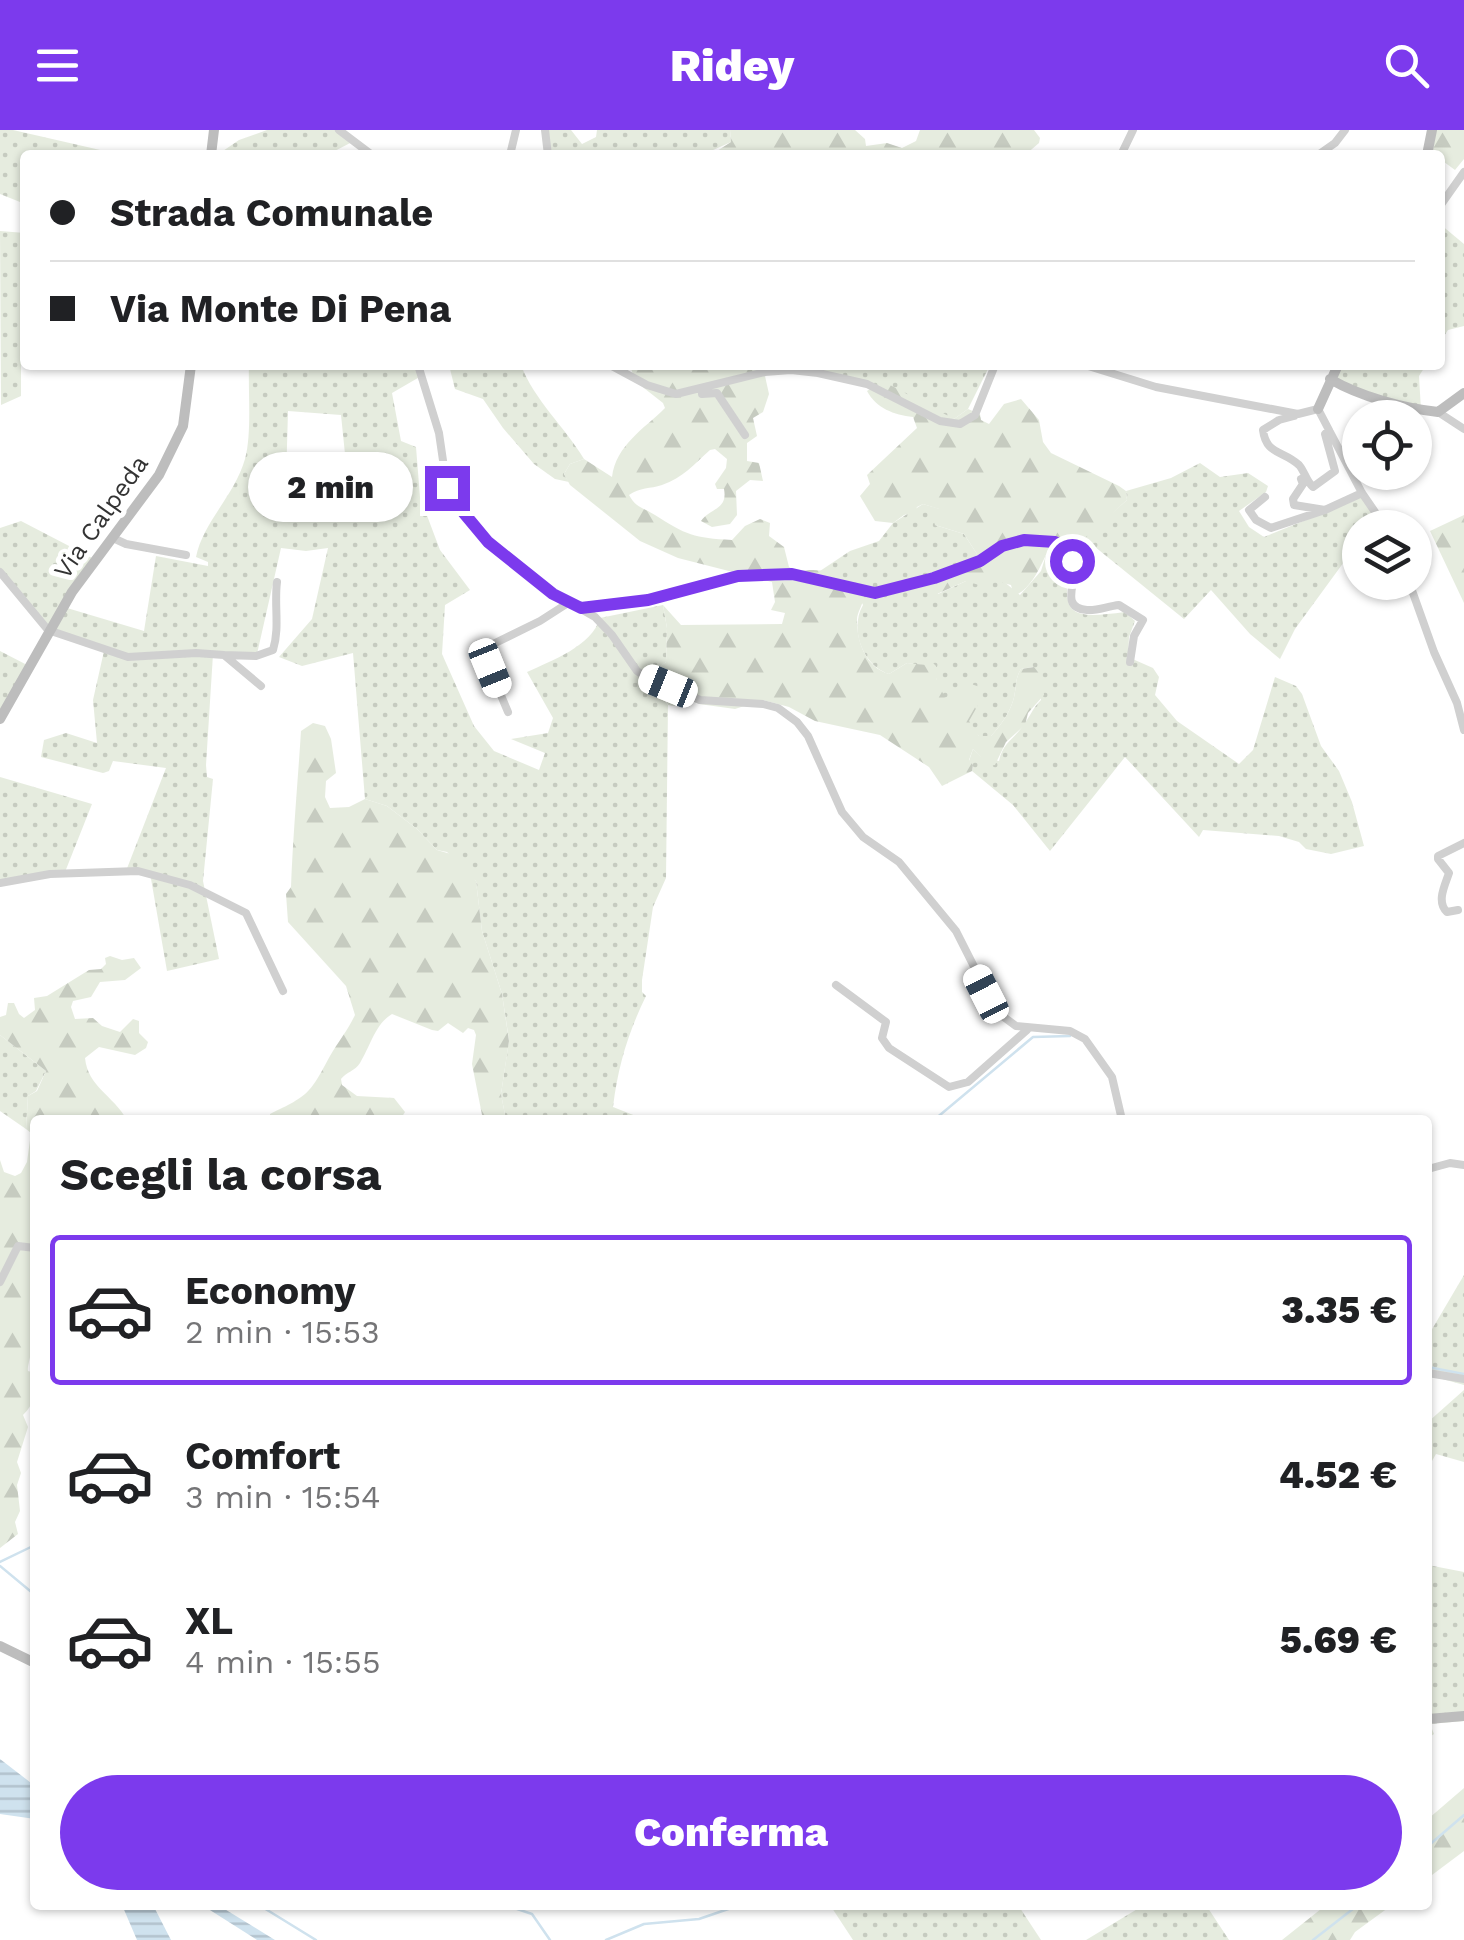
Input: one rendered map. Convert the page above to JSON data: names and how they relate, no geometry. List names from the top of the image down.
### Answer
{
  "streets": {
    "street": ["Via Calpeda"]
  },
  "page": {
    "header": "Ridey",
    "banner": ["Strada Comunale", "Via Monte Di Pena"],
    "bubble": "2 min",
    "heading": "Scegli la corsa",
    "list": [
      {
        "name": "Economy",
        "note": "2 min · 15:53",
        "value": "3.35 €"
      },
      {
        "name": "Comfort",
        "note": "3 min · 15:54",
        "value": "4.52 €"
      },
      {
        "name": "XL",
        "note": "4 min · 15:55",
        "value": "5.69 €"
      }
    ],
    "buttons": "Conferma"
  }
}
